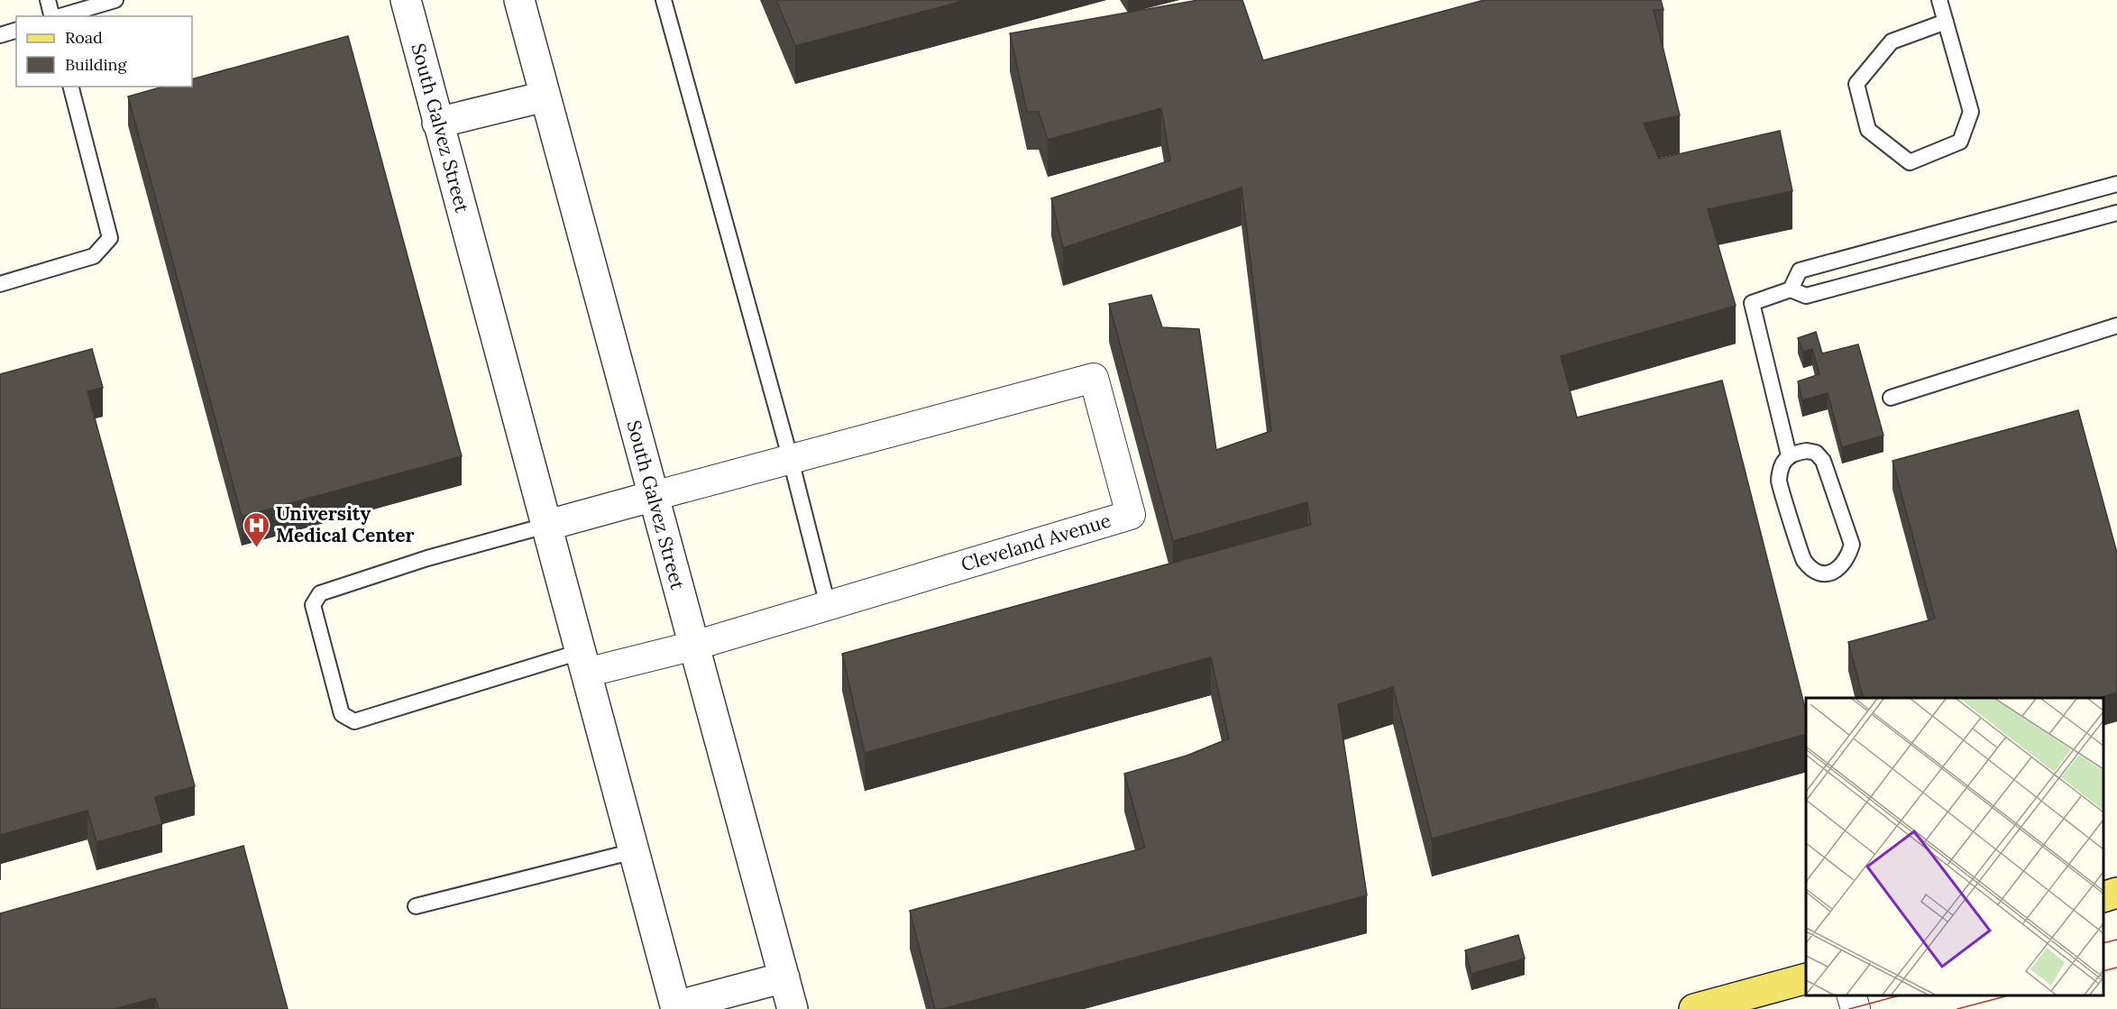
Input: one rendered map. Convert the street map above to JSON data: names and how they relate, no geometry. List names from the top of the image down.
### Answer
{
  "streets": {
    "street": ["South Galvez Street", "Cleveland Avenue"]
  },
  "crossings": [
    ["South Galvez Street", "Cleveland Avenue"]
  ],
  "places": {
    "hospital": ["University Medical Center"]
  },
  "legend": ["Road", "Building"]
}
